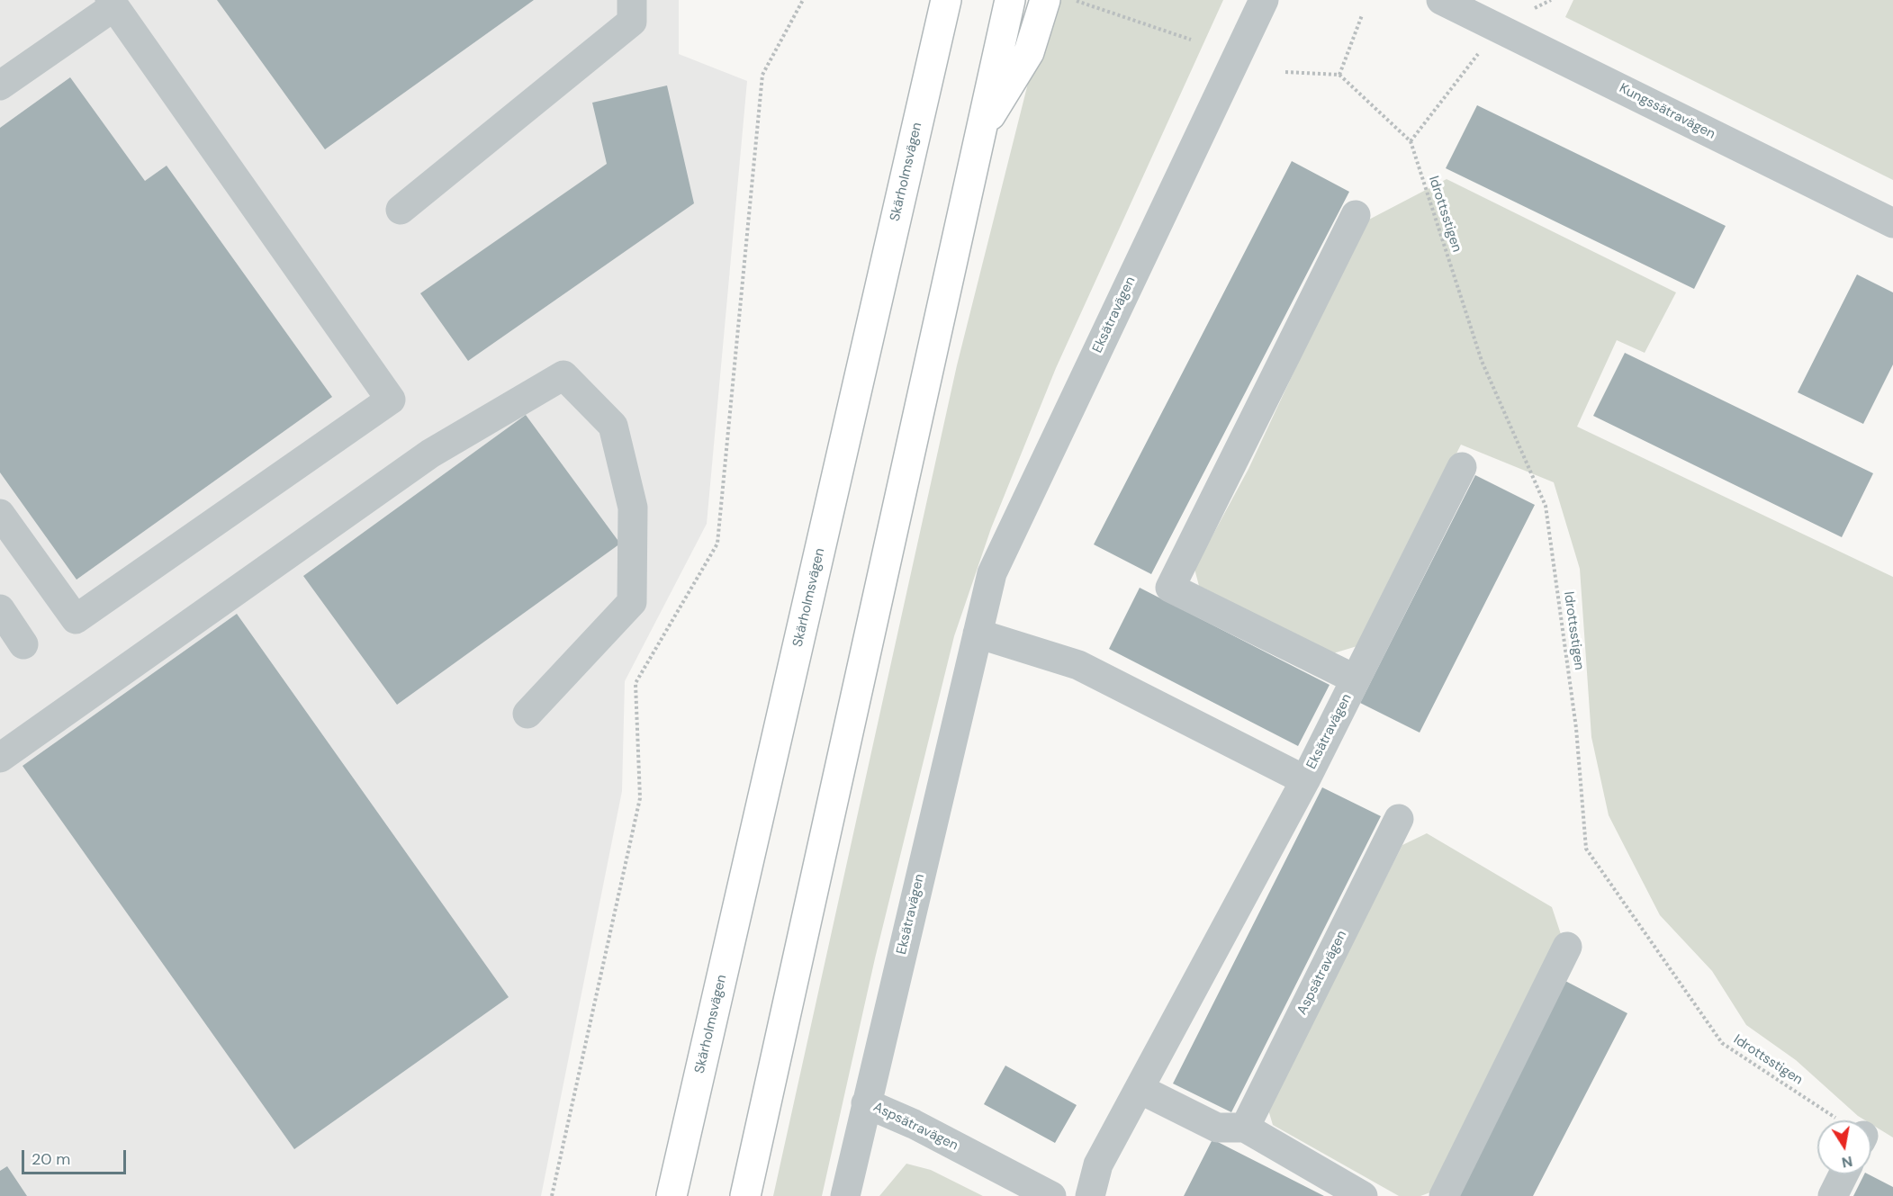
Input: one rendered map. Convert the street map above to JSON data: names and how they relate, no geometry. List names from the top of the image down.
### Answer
{
  "streets": {
    "main road": ["Skärholmsvägen"],
    "street": ["Kungssätravägen", "Eksätravägen", "Aspsätravägen"],
    "path": ["Idrottsstigen"]
  },
  "crossings": [
    ["Eksätravägen", "Aspsätravägen"]
  ],
  "scale_bar": "20 m",
  "north": "bottom"
}
